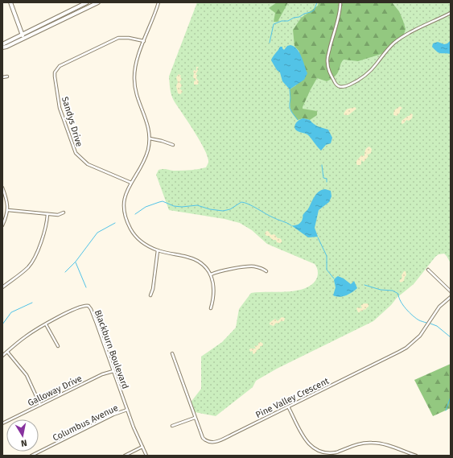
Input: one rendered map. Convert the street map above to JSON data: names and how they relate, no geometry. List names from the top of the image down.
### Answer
{
  "streets": {
    "street": [
      "Sandys Drive",
      "Blackburn Boulevard",
      "Galloway Drive",
      "Pine Valley Crescent",
      "Columbus Avenue"
    ]
  },
  "crossings": [
    ["Blackburn Boulevard", "Galloway Drive"],
    ["Blackburn Boulevard", "Columbus Avenue"]
  ],
  "north": "bottom"
}
